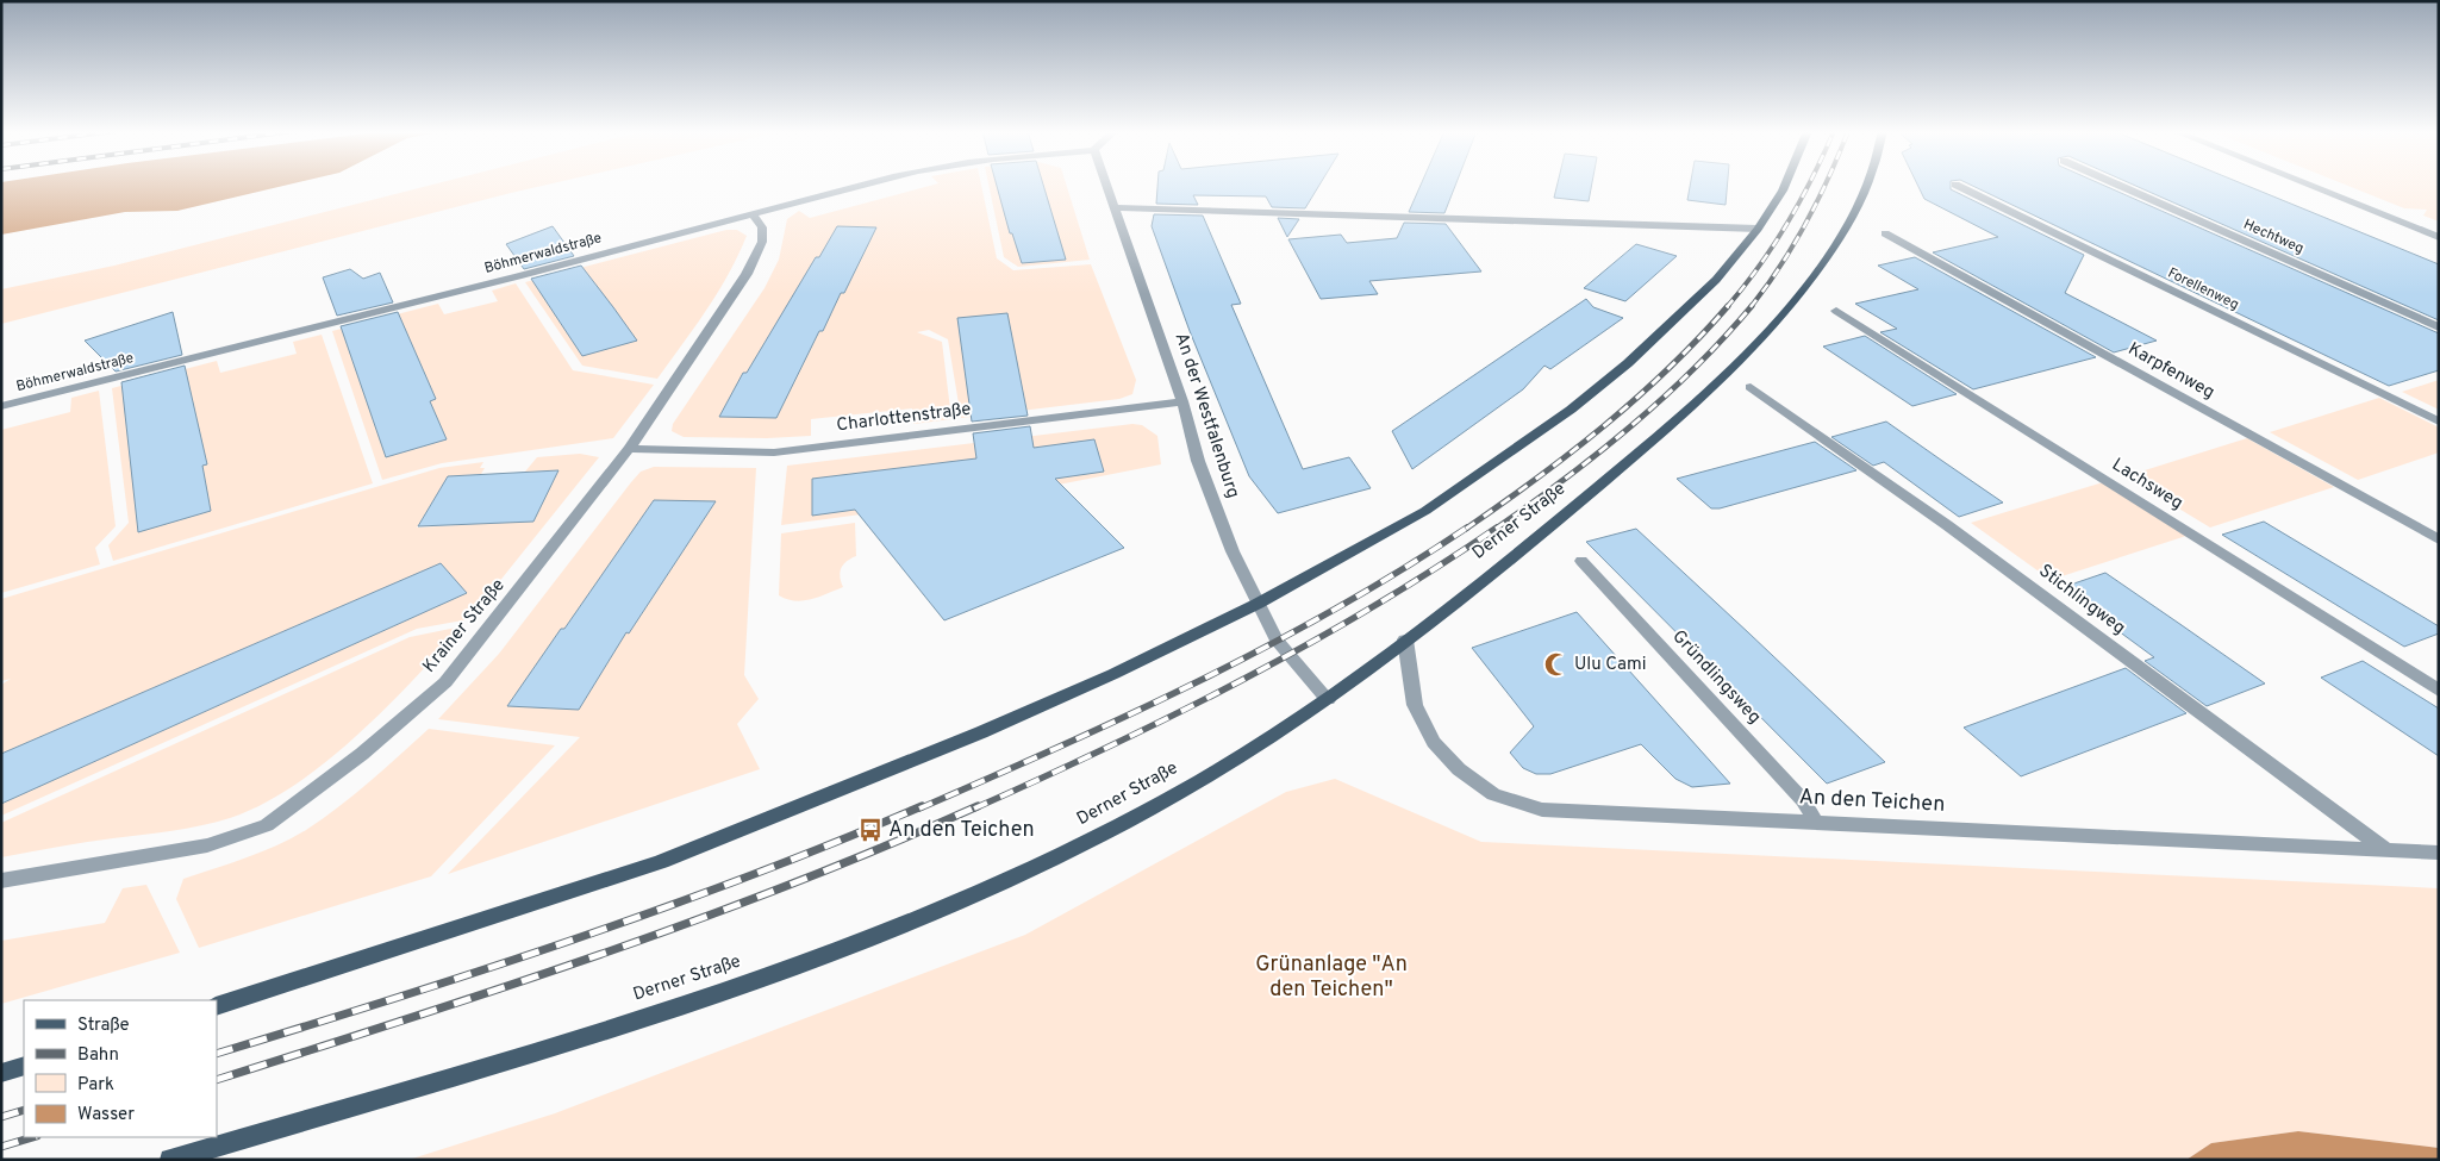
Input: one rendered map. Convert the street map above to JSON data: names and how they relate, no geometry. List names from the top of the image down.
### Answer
{
  "streets": {
    "main road": ["Derner Straße"],
    "street": [
      "Hechtweg",
      "Böhmerwaldstraße",
      "Forellenweg",
      "Karpfenweg",
      "An der Westfalenburg",
      "Charlottenstraße",
      "Lachsweg",
      "Stichlingweg",
      "Krainer Straße",
      "Gründlingsweg",
      "An den Teichen"
    ]
  },
  "crossings": [
    ["Böhmerwaldstraße", "Krainer Straße"],
    ["An der Westfalenburg", "Charlottenstraße"],
    ["An der Westfalenburg", "Derner Straße"],
    ["Charlottenstraße", "Krainer Straße"],
    ["Derner Straße", "An den Teichen"],
    ["Stichlingweg", "An den Teichen"],
    ["Gründlingsweg", "An den Teichen"]
  ],
  "parks": ["Grünanlage \"An den Teichen\""],
  "places": {
    "mosque": ["Ulu Cami"],
    "bus stop": ["An den Teichen"]
  },
  "legend": [
    "Straße",
    "Bahn",
    "Park",
    "Wasser"
  ]
}
